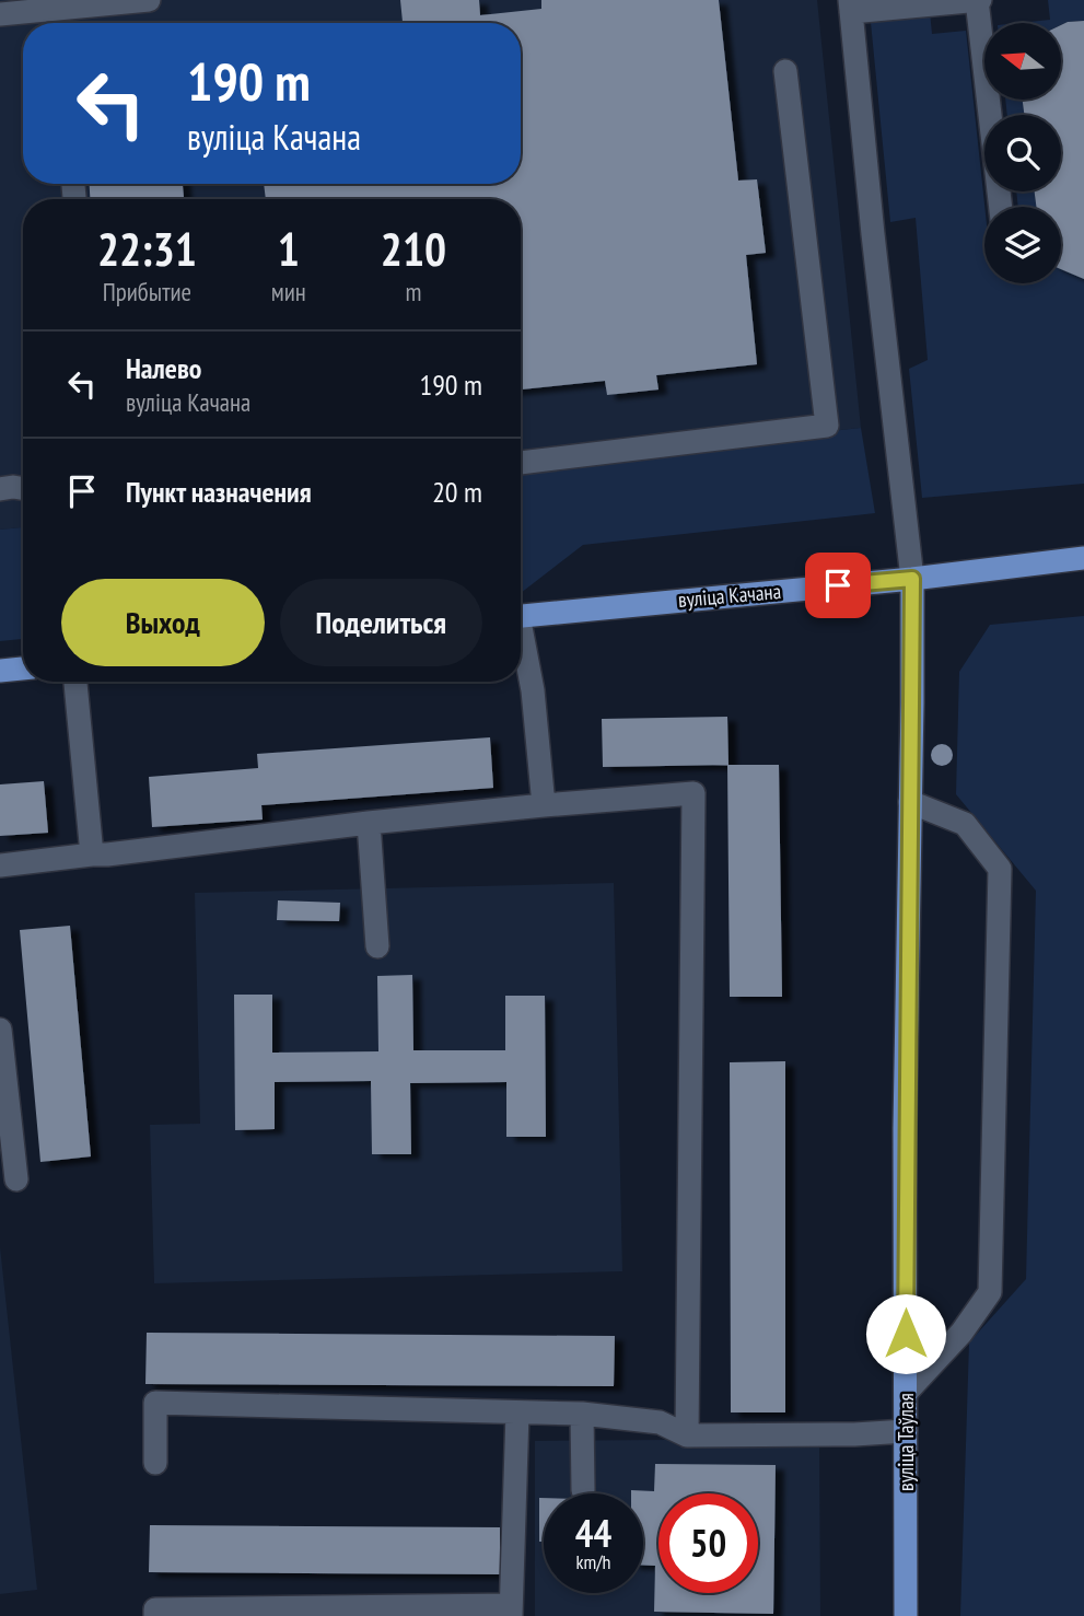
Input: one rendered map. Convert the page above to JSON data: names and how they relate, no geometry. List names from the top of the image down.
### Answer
{
  "streets": {
    "main road": ["вуліца Качана", "вуліца Таўлая"]
  },
  "crossings": [
    ["вуліца Качана", "вуліца Таўлая"]
  ],
  "north": "left",
  "page": {
    "turn": ["190 m", "вуліца Качана"],
    "eta": [
      "22:31",
      "Прибытие",
      "1",
      "мин",
      "210",
      "m"
    ],
    "list": [
      {
        "name": "Налево",
        "note": "вуліца Качана",
        "value": "190 m"
      },
      {
        "name": "Пункт назначения",
        "value": "20 m"
      }
    ],
    "buttons": ["Выход", "Поделиться"],
    "speed": "44 km/h",
    "limit": "50"
  }
}
